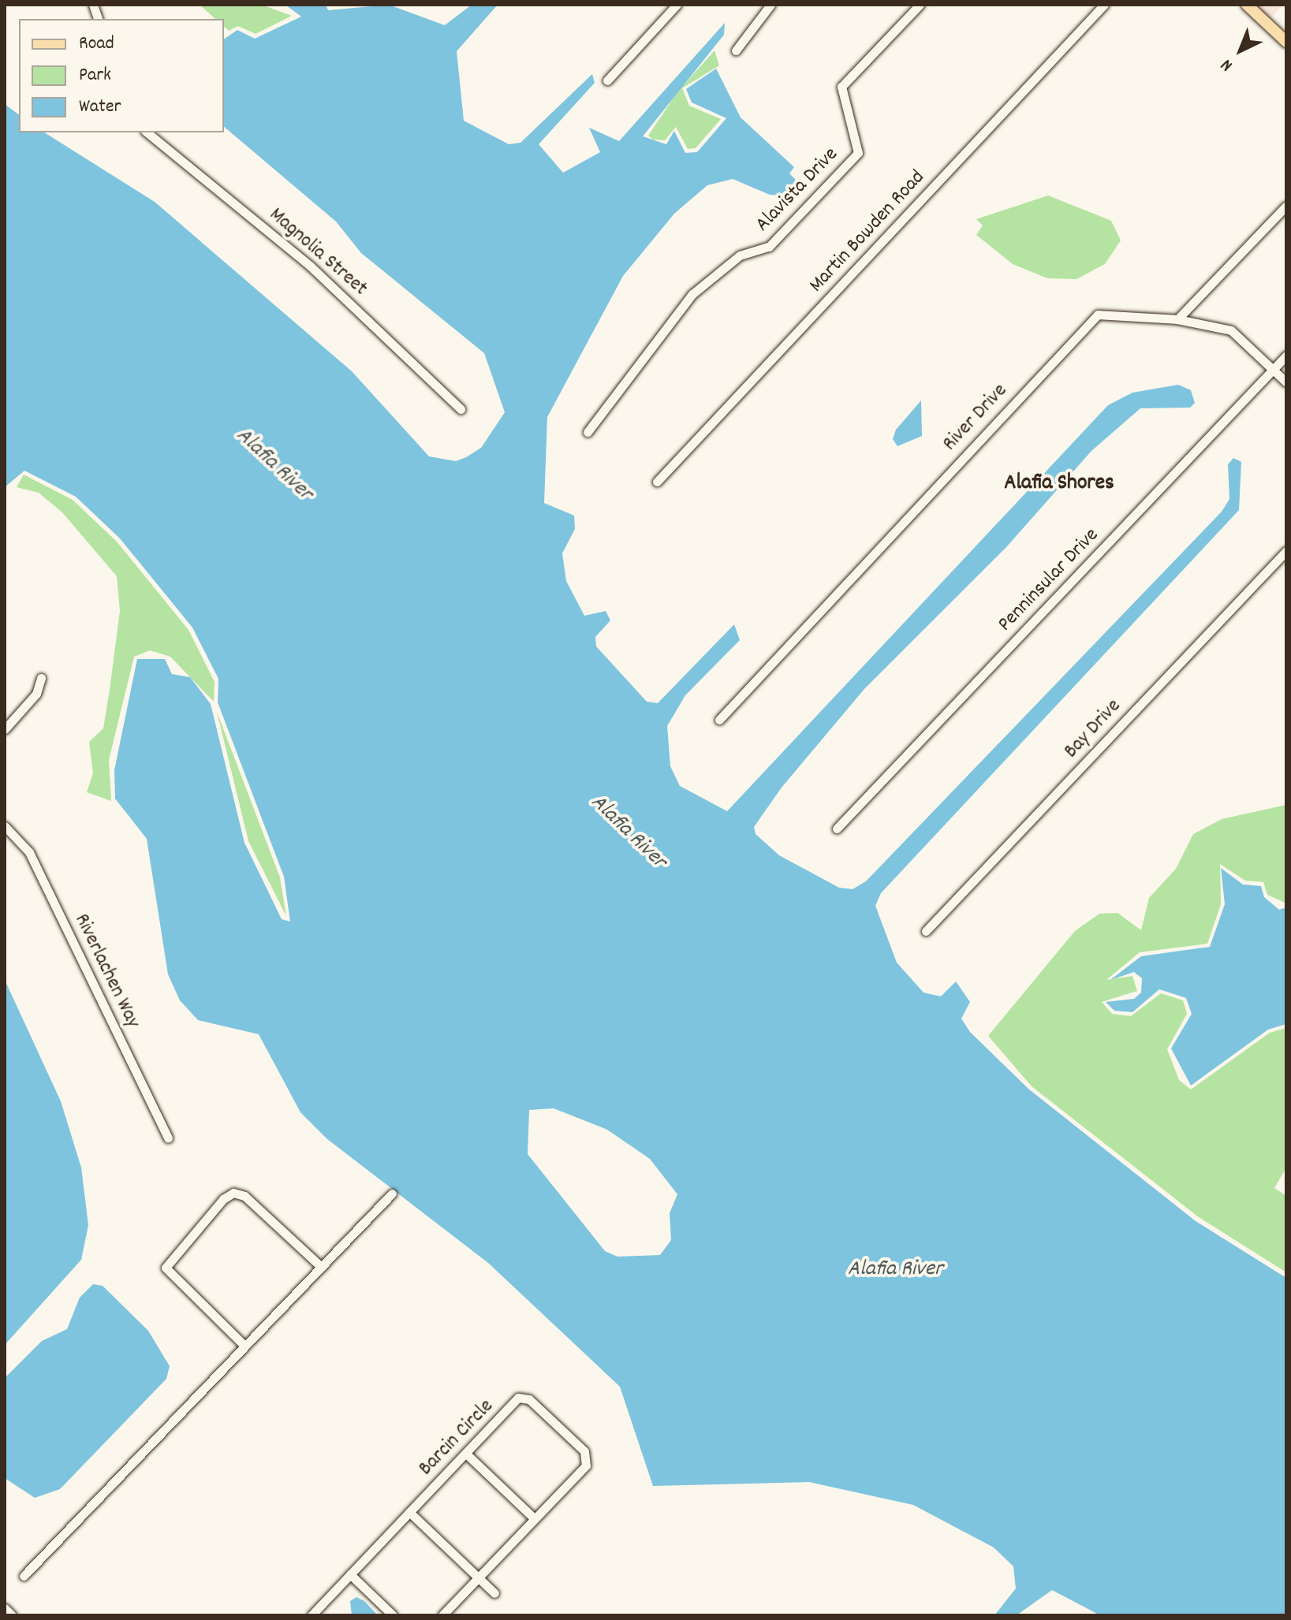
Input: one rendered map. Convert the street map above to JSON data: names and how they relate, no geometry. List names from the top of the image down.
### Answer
{
  "streets": {
    "street": [
      "Alavista Drive",
      "Martin Bowden Road",
      "Magnolia Street",
      "River Drive",
      "Penninsular Drive",
      "Bay Drive",
      "Riverlachen Way",
      "Barcin Circle"
    ]
  },
  "districts": ["Alafia Shores"],
  "water": ["Alafia River"],
  "legend": ["Road", "Park", "Water"],
  "north": "bottom left"
}
